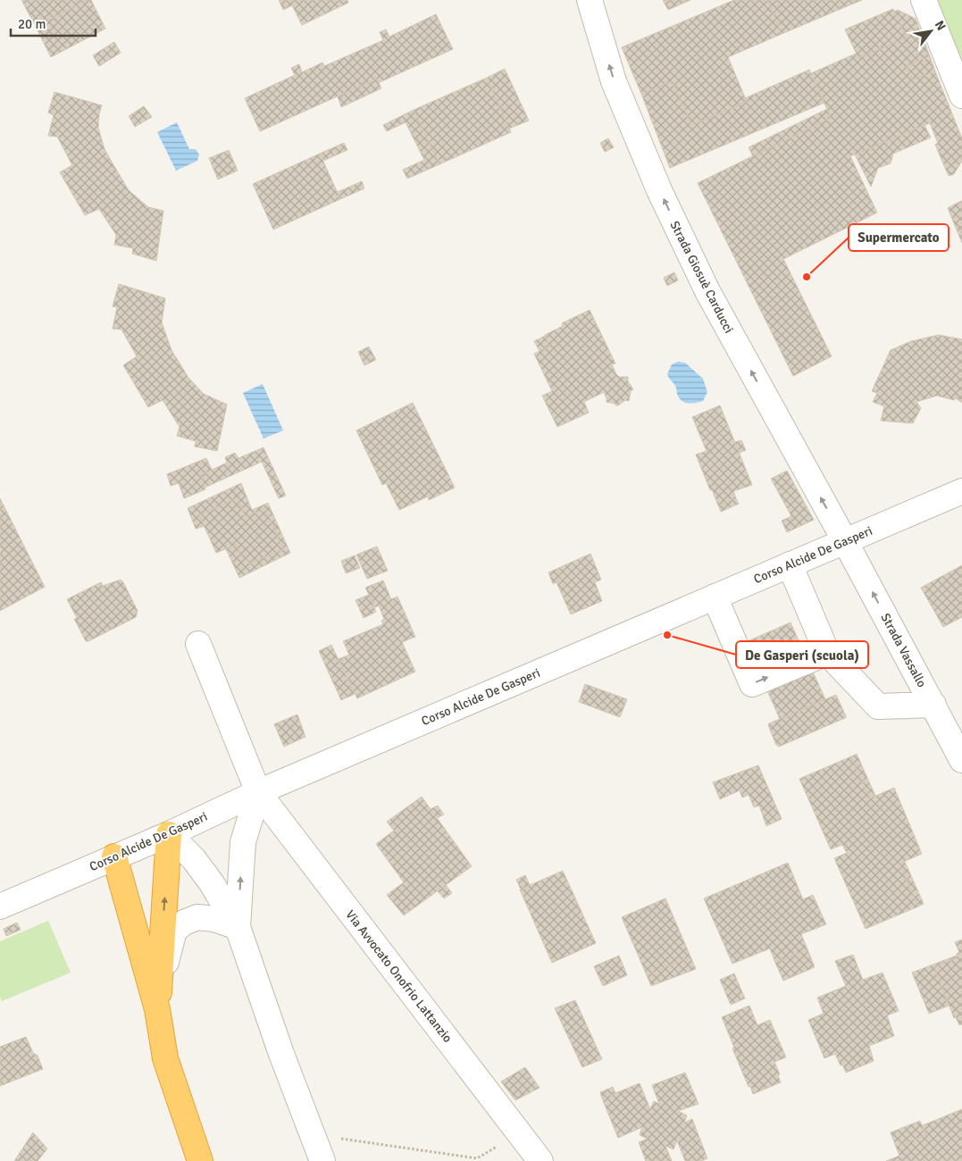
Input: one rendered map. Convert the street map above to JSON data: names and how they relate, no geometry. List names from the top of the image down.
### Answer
{
  "streets": {
    "street": [
      "Strada Giosuè Carducci",
      "Corso Alcide De Gasperi",
      "Strada Vassallo",
      "Via Avvocato Onofrio Lattanzio"
    ]
  },
  "crossings": [
    ["Strada Giosuè Carducci", "Corso Alcide De Gasperi"],
    ["Strada Giosuè Carducci", "Strada Vassallo"],
    ["Corso Alcide De Gasperi", "Strada Vassallo"],
    ["Corso Alcide De Gasperi", "Via Avvocato Onofrio Lattanzio"]
  ],
  "one_way": ["Strada Giosuè Carducci"],
  "places": ["Supermercato", "De Gasperi (scuola)"],
  "scale_bar": "20 m",
  "north": "top right"
}
